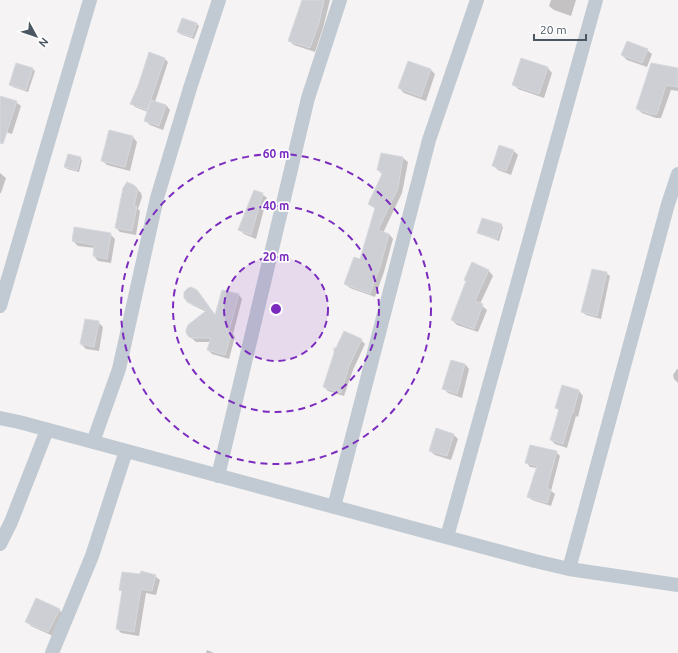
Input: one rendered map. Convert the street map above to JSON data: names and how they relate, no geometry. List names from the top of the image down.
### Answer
{
  "scale_bar": "20 m",
  "north": "bottom right",
  "rings": ["60 m", "40 m", "20 m"]
}
